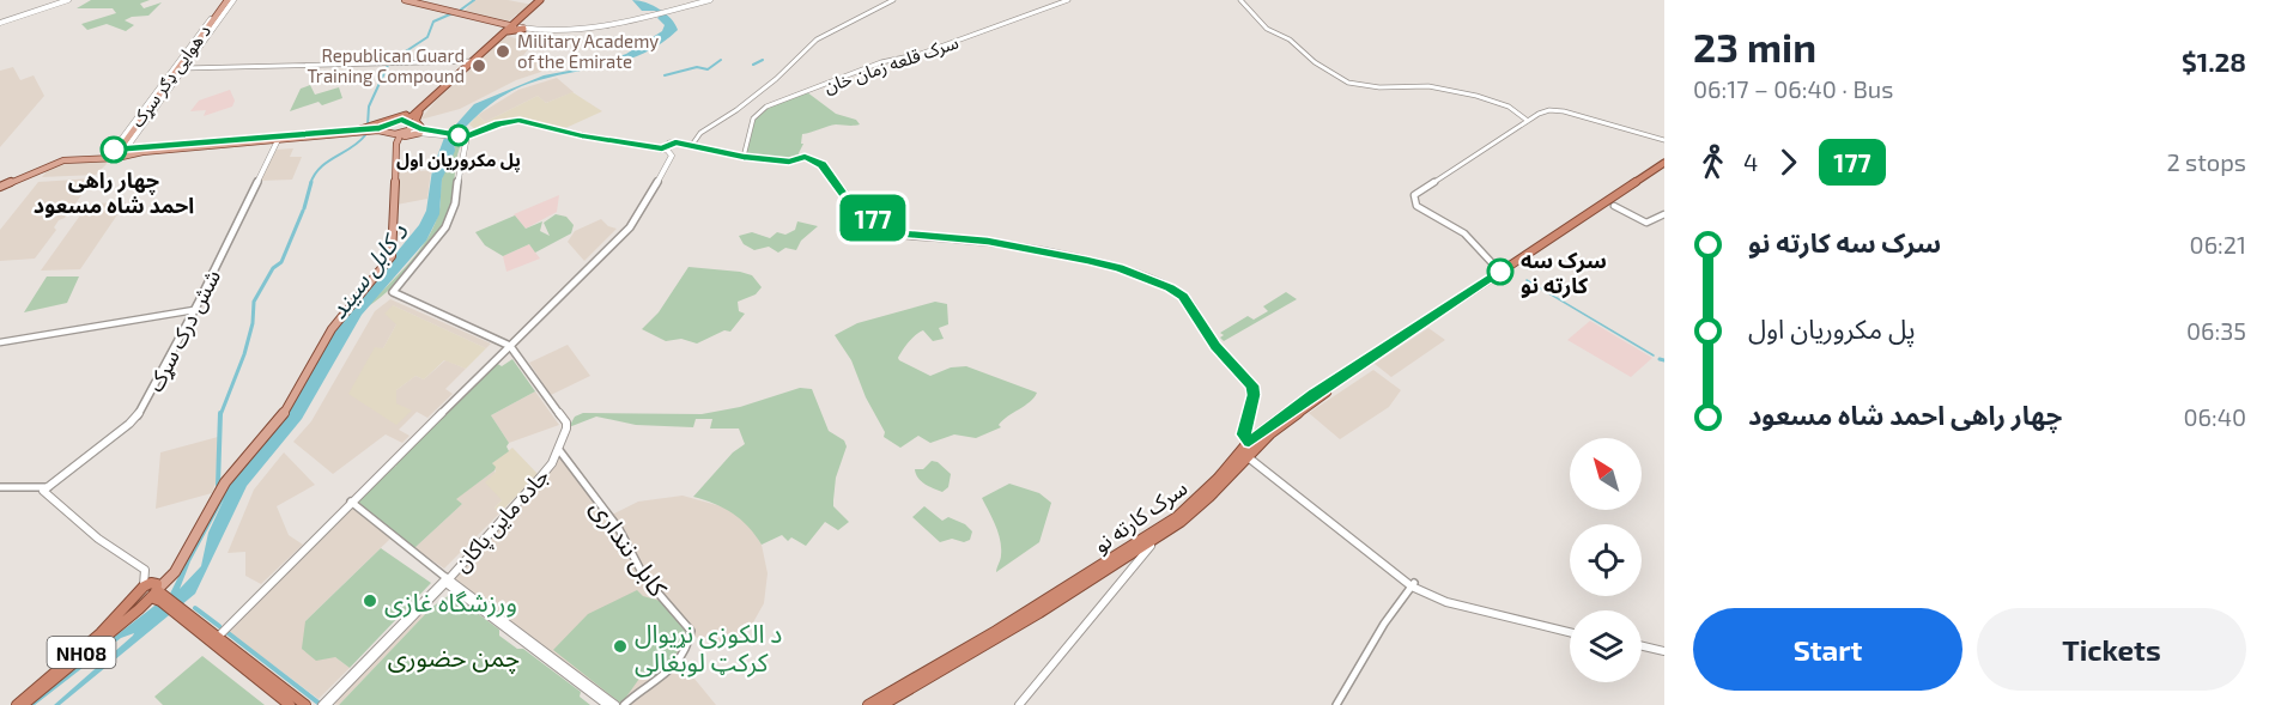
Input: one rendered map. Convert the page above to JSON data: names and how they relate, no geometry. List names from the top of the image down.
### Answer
{
  "streets": {
    "highway": ["سرک کارته نو", "NH08"],
    "main road": ["د هوایی ډګر سړک", "شش درک سړک", "جاده ماین پاکان"],
    "street": ["سرک قلعه زمان خان", "کابل ننداری"]
  },
  "crossings": [
    ["جاده ماین پاکان", "کابل ننداری"]
  ],
  "water": ["د کابل سيند"],
  "parks": ["چمن حضوری"],
  "places": [
    "Military Academy of the Emirate",
    "Republican Guard Training Compound",
    "پل مکروریان اول",
    "چهار راهی احمد شاه مسعود",
    "سرک سه کارته نو",
    "ورزشگاه غازی",
    "د الکوزی نړیوال کرکټ لوبغالی"
  ],
  "lines": ["bus line 177"],
  "north": "top left",
  "page": {
    "on_map": "177",
    "heading": ["23 min", "06:17 – 06:40 · Bus", "$1.28"],
    "legs": ["4", "177", "2 stops"],
    "list": [
      {
        "name": "سرک سه کارته نو",
        "value": "06:21"
      },
      {
        "name": "پل مکروریان اول",
        "value": "06:35"
      },
      {
        "name": "چهار راهی احمد شاه مسعود",
        "value": "06:40"
      }
    ],
    "buttons": ["Start", "Tickets"]
  }
}
